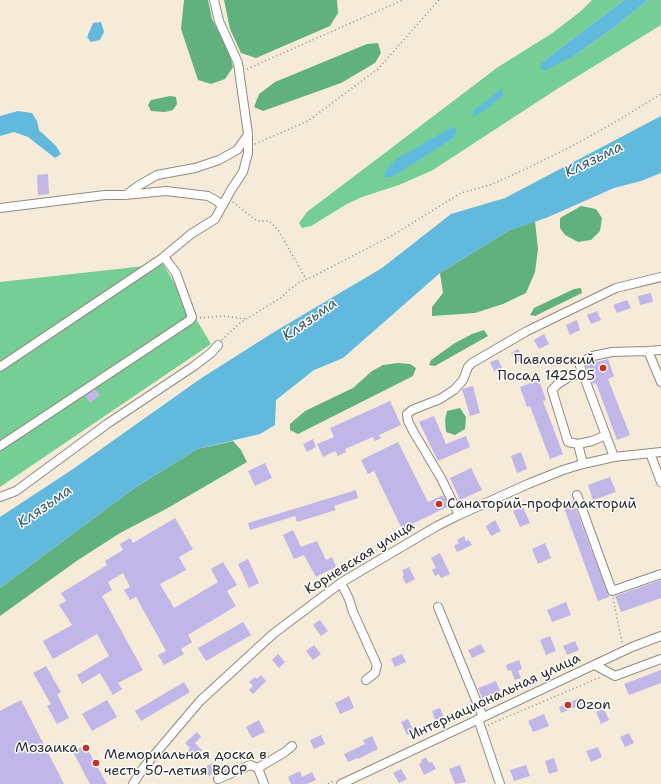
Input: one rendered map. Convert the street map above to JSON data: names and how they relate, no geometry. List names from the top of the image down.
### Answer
{
  "streets": {
    "street": ["Корневская улица", "Интернациональная улица"]
  },
  "water": ["Клязьма"],
  "places": [
    "Павловский Посад 142505",
    "Санаторий-профилакторий",
    "Ozon",
    "Мозаика",
    "Мемориальная доска в честь 50-летия ВОСР"
  ]
}
